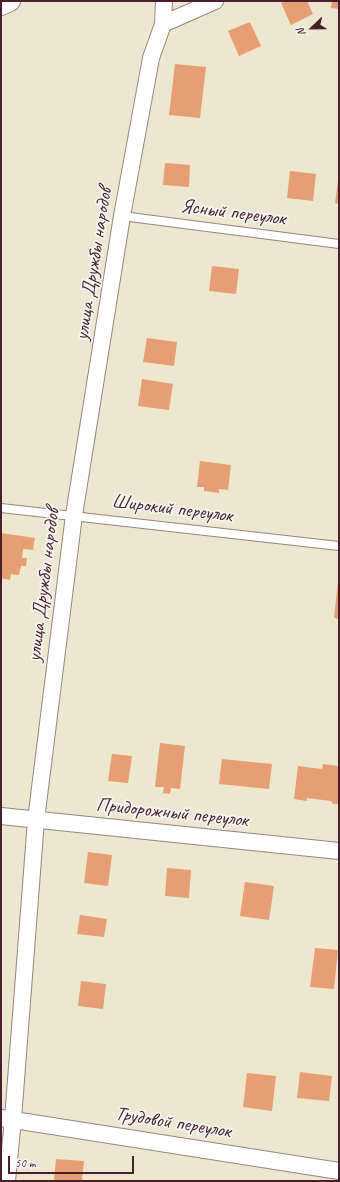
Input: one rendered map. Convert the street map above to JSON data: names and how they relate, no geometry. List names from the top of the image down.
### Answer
{
  "streets": {
    "street": ["улица Дружбы народов", "Придорожный переулок", "Трудовой переулок"],
    "lane": ["Ясный переулок", "Широкий переулок"]
  },
  "crossings": [
    ["Ясный переулок", "улица Дружбы народов"],
    ["улица Дружбы народов", "Широкий переулок"],
    ["улица Дружбы народов", "Придорожный переулок"],
    ["улица Дружбы народов", "Трудовой переулок"]
  ],
  "scale_bar": "50 m",
  "north": "left"
}
